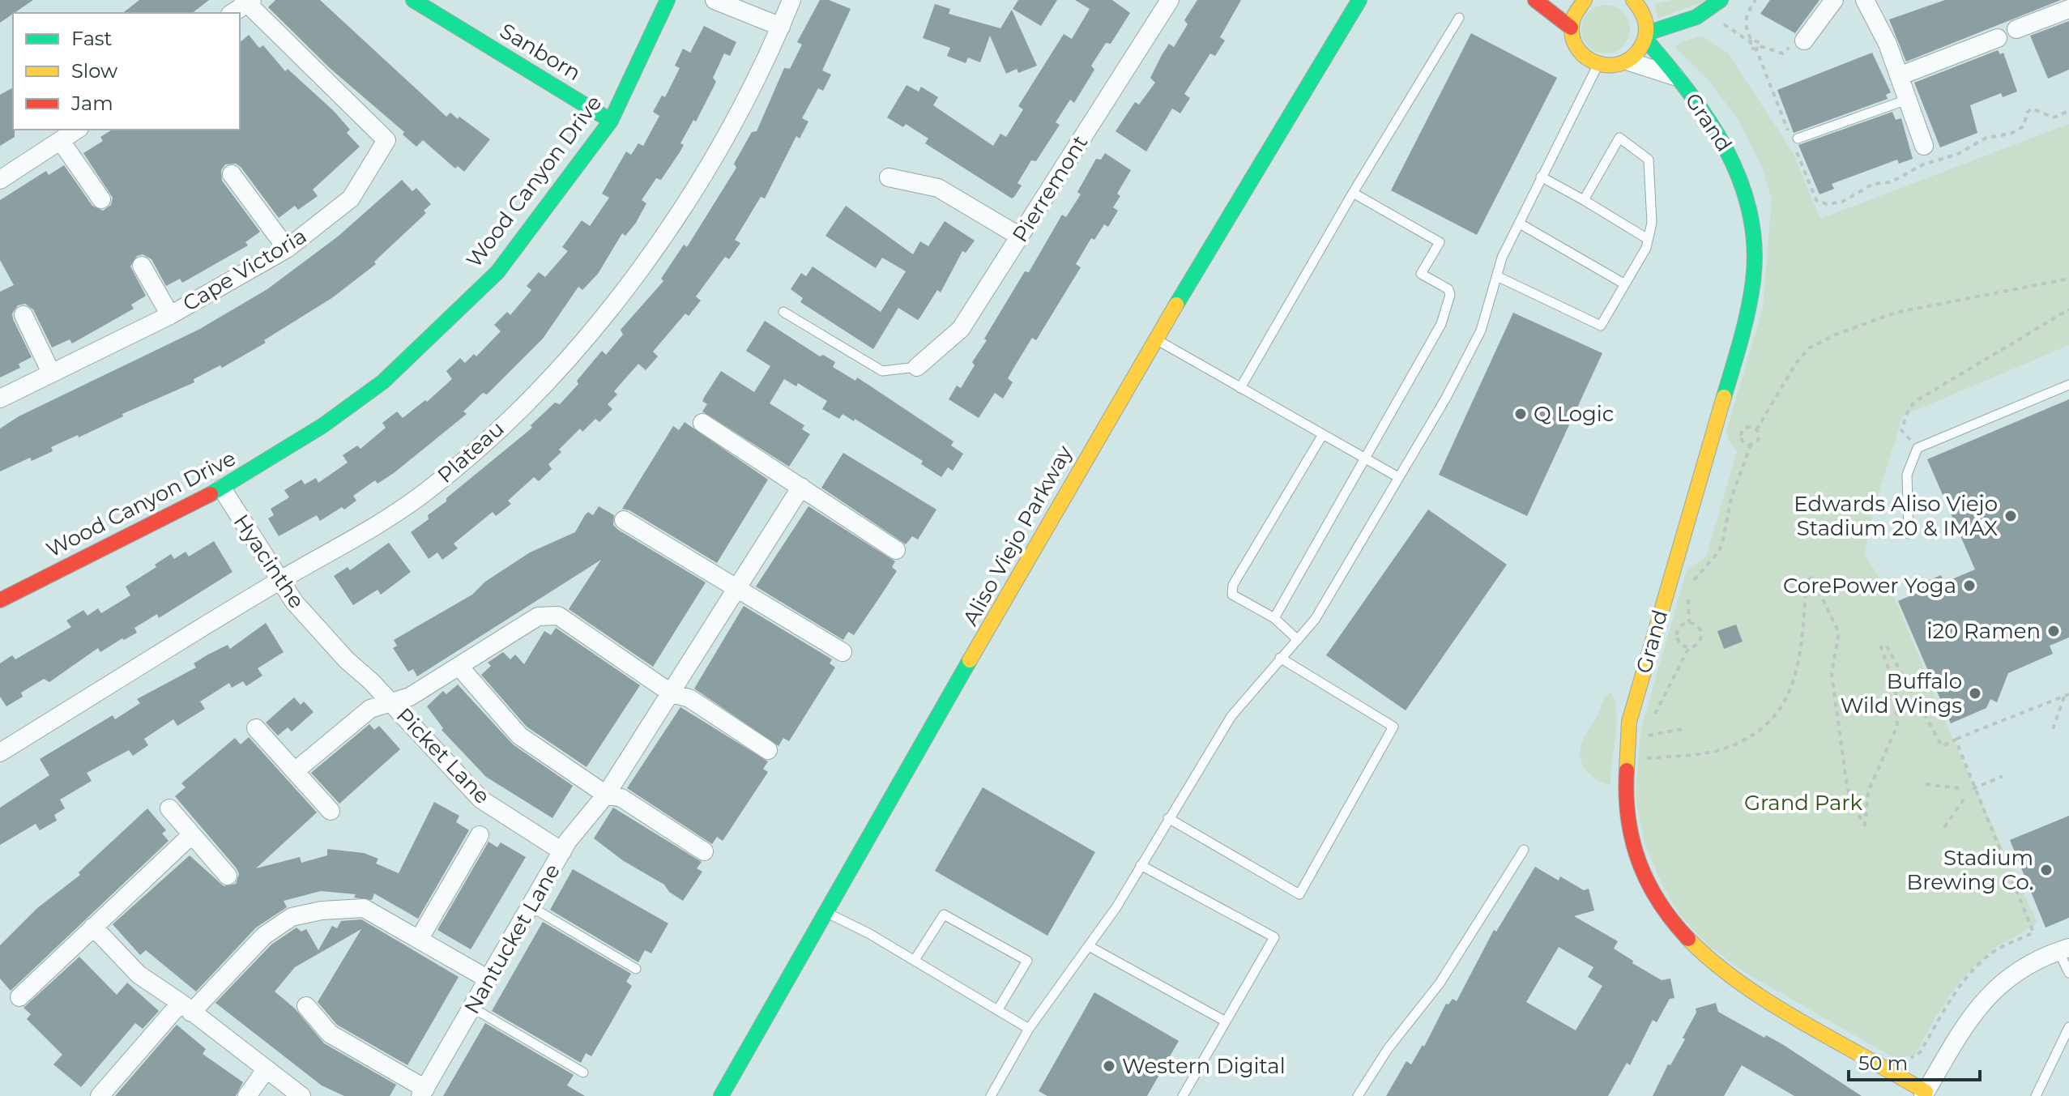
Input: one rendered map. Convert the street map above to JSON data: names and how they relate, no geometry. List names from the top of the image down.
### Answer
{
  "streets": {
    "street": [
      "Sanborn",
      "Grand",
      "Wood Canyon Drive",
      "Pierremont",
      "Cape Victoria",
      "Plateau",
      "Aliso Viejo Parkway",
      "Hyacinthe",
      "Picket Lane",
      "Nantucket Lane"
    ]
  },
  "crossings": [
    ["Sanborn", "Wood Canyon Drive"],
    ["Wood Canyon Drive", "Hyacinthe"],
    ["Plateau", "Hyacinthe"],
    ["Hyacinthe", "Picket Lane"],
    ["Picket Lane", "Nantucket Lane"]
  ],
  "parks": ["Grand Park"],
  "places": [
    "Q Logic",
    "Edwards Aliso Viejo Stadium 20 & IMAX",
    "CorePower Yoga",
    "i20 Ramen",
    "Buffalo Wild Wings",
    "Stadium Brewing Co.",
    "Western Digital"
  ],
  "legend": ["Fast", "Slow", "Jam"],
  "scale_bar": "50 m"
}
